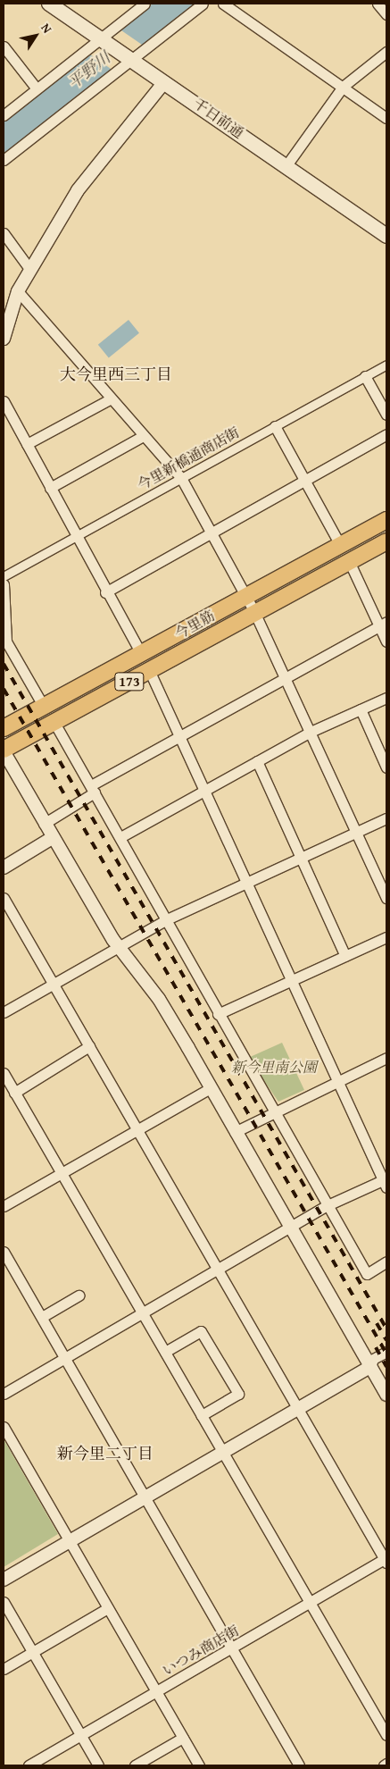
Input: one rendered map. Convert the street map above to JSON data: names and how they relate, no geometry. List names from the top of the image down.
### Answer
{
  "streets": {
    "main road": ["千日前通", "今里筋", "173"],
    "street": ["今里新橋通商店街", "いつみ商店街"]
  },
  "districts": ["大今里西三丁目", "新今里二丁目"],
  "water": ["平野川"],
  "parks": ["新今里南公園"],
  "north": "top right"
}
